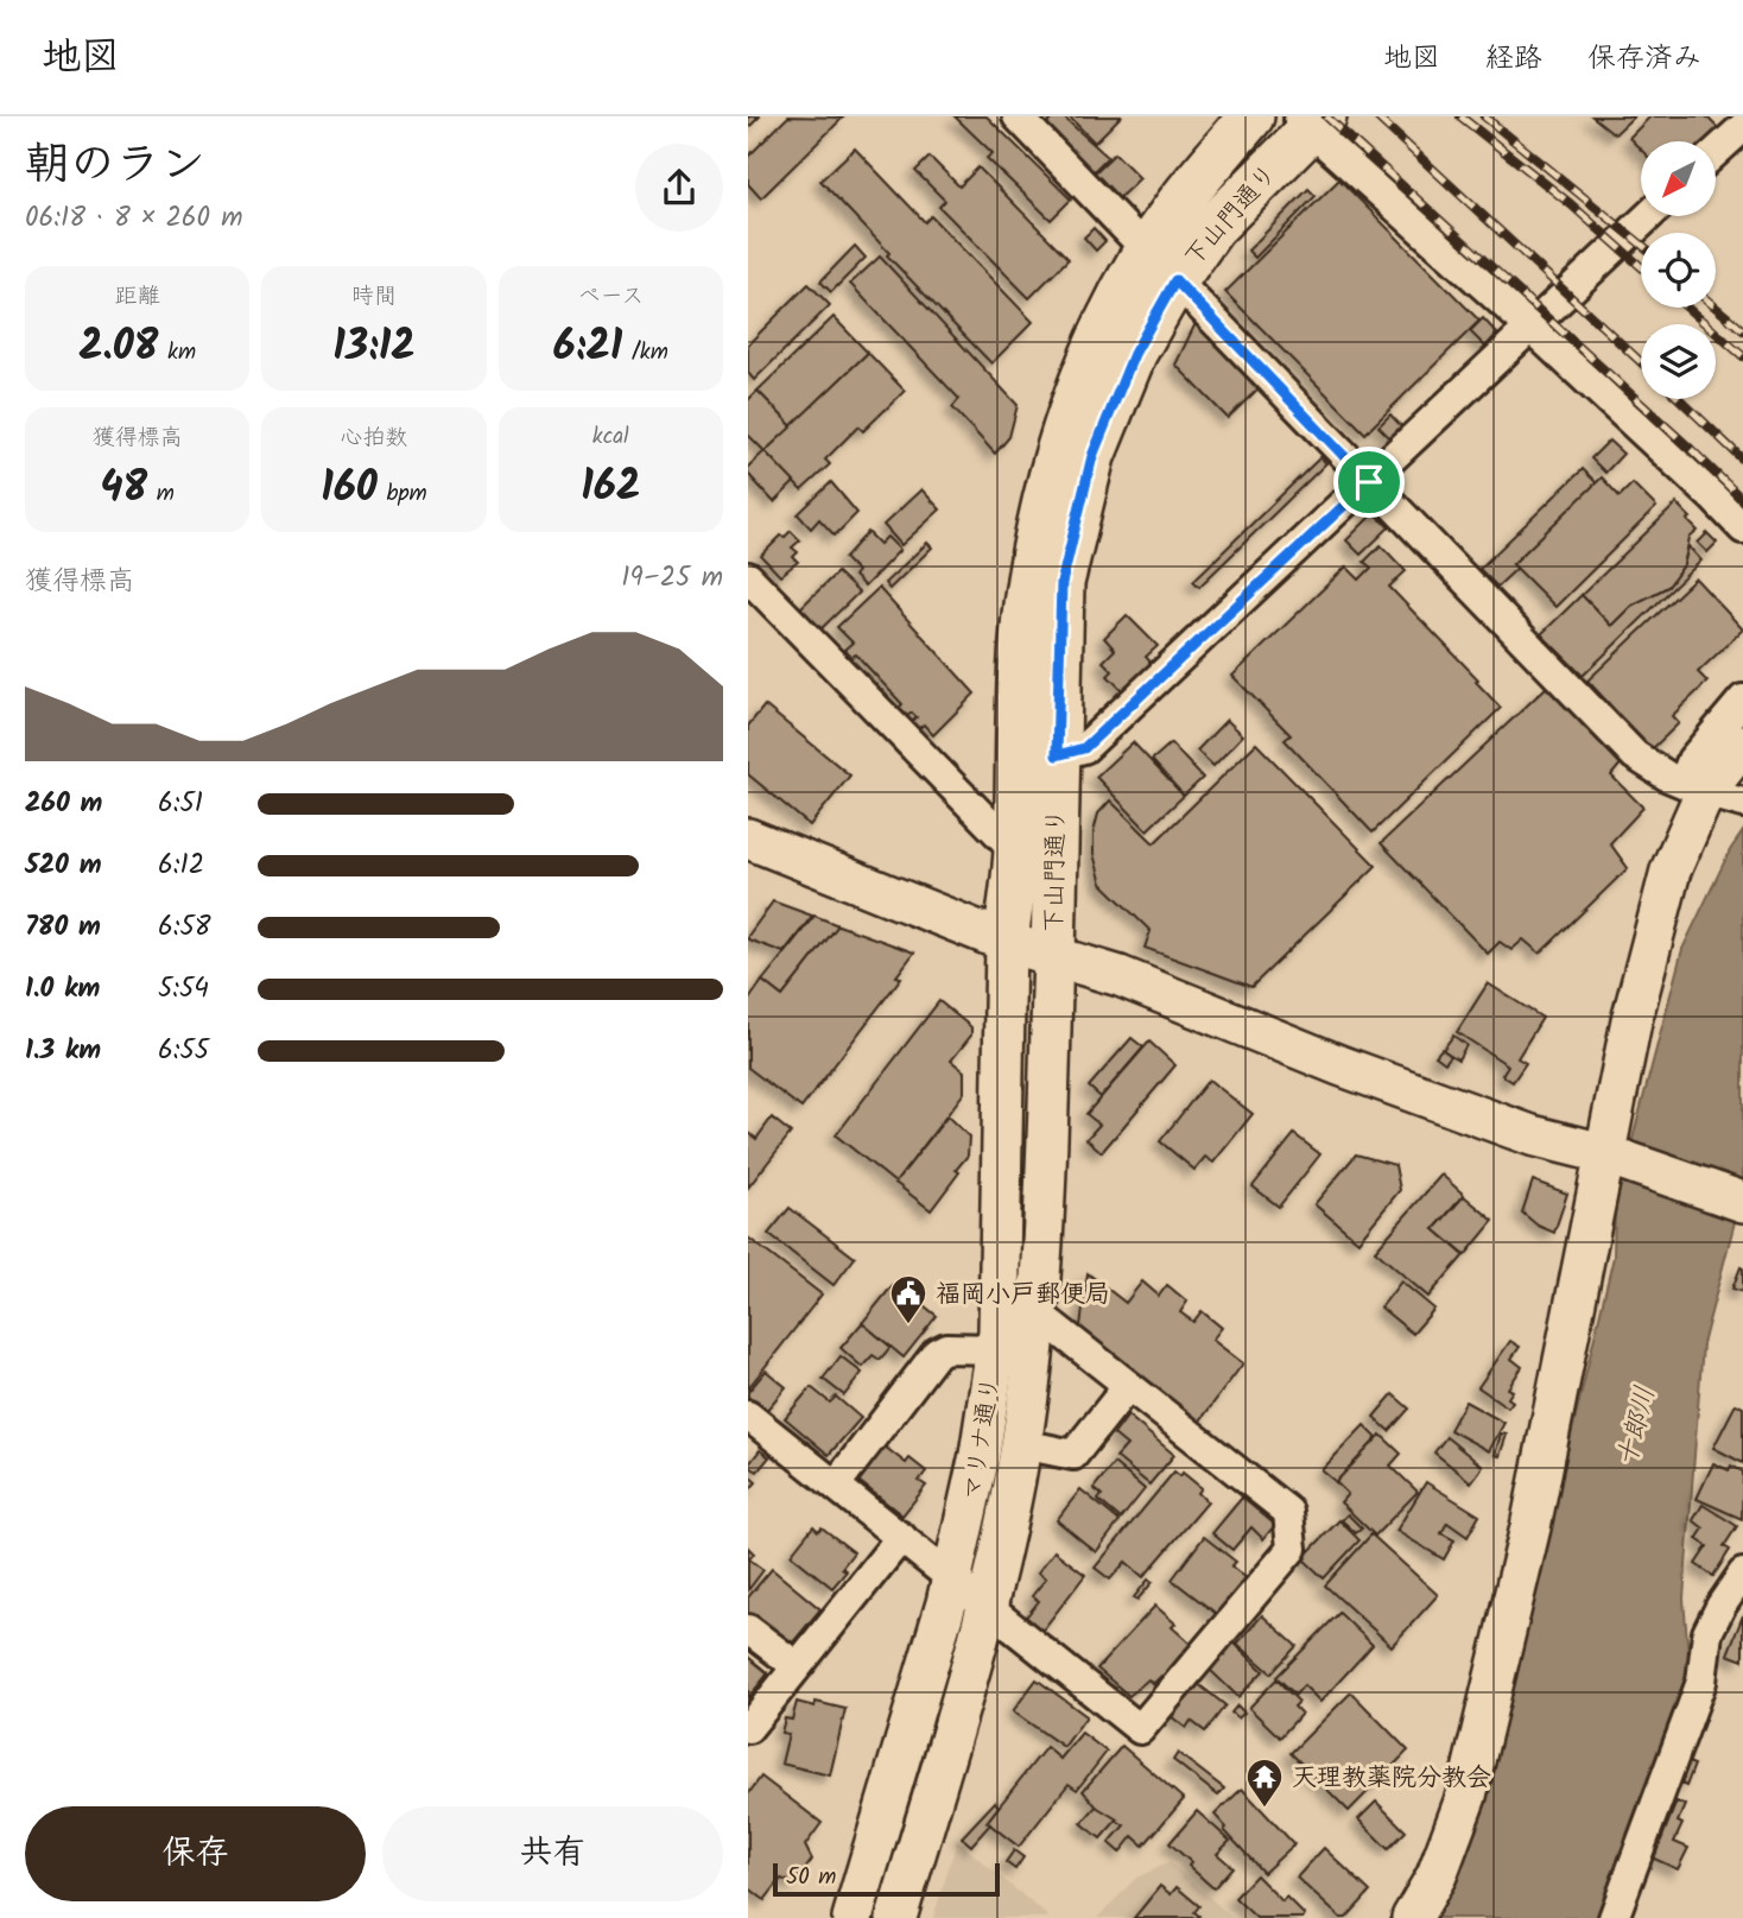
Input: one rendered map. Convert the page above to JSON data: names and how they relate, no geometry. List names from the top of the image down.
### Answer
{
  "streets": {
    "main road": ["下山門通り"],
    "street": ["マリナ通り"]
  },
  "crossings": [
    ["下山門通り", "マリナ通り"]
  ],
  "water": ["十郎川"],
  "places": {
    "public building": ["福岡小戸郵便局"],
    "temple": ["天理教薬院分教会"]
  },
  "scale_bar": "50 m",
  "north": "bottom left",
  "page": {
    "header": "地図",
    "nav": ["地図", "経路", "保存済み"],
    "heading": ["朝のラン", "06:18 · 8 × 260 m"],
    "stats": [
      ["距離", "2.08 km"],
      ["時間", "13:12"],
      ["ペース", "6:21 /km"],
      ["獲得標高", "48 m"],
      ["心拍数", "160 bpm"],
      ["kcal", "162"]
    ],
    "chart": ["獲得標高", "19–25 m"],
    "list": [
      {
        "name": "260 m",
        "note": "6:51"
      },
      {
        "name": "520 m",
        "note": "6:12"
      },
      {
        "name": "780 m",
        "note": "6:58"
      },
      {
        "name": "1.0 km",
        "note": "5:54"
      },
      {
        "name": "1.3 km",
        "note": "6:55"
      }
    ],
    "buttons": ["保存", "共有"],
    "scale": "50 m"
  }
}
